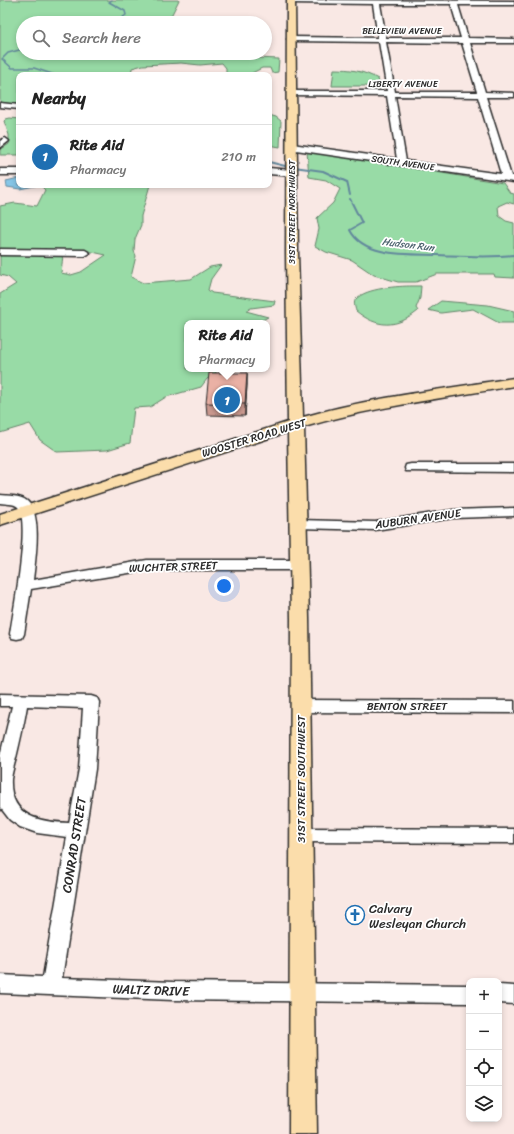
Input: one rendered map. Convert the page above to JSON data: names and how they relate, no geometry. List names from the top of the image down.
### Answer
{
  "streets": {
    "main road": ["31ST STREET NORTHWEST", "WOOSTER ROAD WEST", "31ST STREET SOUTHWEST"],
    "street": [
      "BELLEVIEW AVENUE",
      "LIBERTY AVENUE",
      "SOUTH AVENUE",
      "AUBURN AVENUE",
      "WUCHTER STREET",
      "BENTON STREET",
      "CONRAD STREET",
      "WALTZ DRIVE"
    ]
  },
  "crossings": [
    ["BELLEVIEW AVENUE", "31ST STREET NORTHWEST"],
    ["LIBERTY AVENUE", "31ST STREET NORTHWEST"],
    ["SOUTH AVENUE", "31ST STREET NORTHWEST"],
    ["31ST STREET NORTHWEST", "WOOSTER ROAD WEST"],
    ["31ST STREET NORTHWEST", "31ST STREET SOUTHWEST"],
    ["WOOSTER ROAD WEST", "31ST STREET SOUTHWEST"],
    ["AUBURN AVENUE", "31ST STREET SOUTHWEST"],
    ["WUCHTER STREET", "31ST STREET SOUTHWEST"],
    ["BENTON STREET", "31ST STREET SOUTHWEST"],
    ["31ST STREET SOUTHWEST", "WALTZ DRIVE"],
    ["CONRAD STREET", "WALTZ DRIVE"]
  ],
  "water": ["Hudson Run"],
  "places": {
    "church": ["Calvary Wesleyan Church"]
  },
  "page": {
    "search": "Search here",
    "heading": "Nearby",
    "list": [
      {
        "mark": "1",
        "name": "Rite Aid",
        "note": "Pharmacy",
        "value": "210 m"
      }
    ],
    "popup": ["Rite Aid", "Pharmacy"],
    "pins": "1",
    "map_buttons": ["+", "−"]
  }
}
